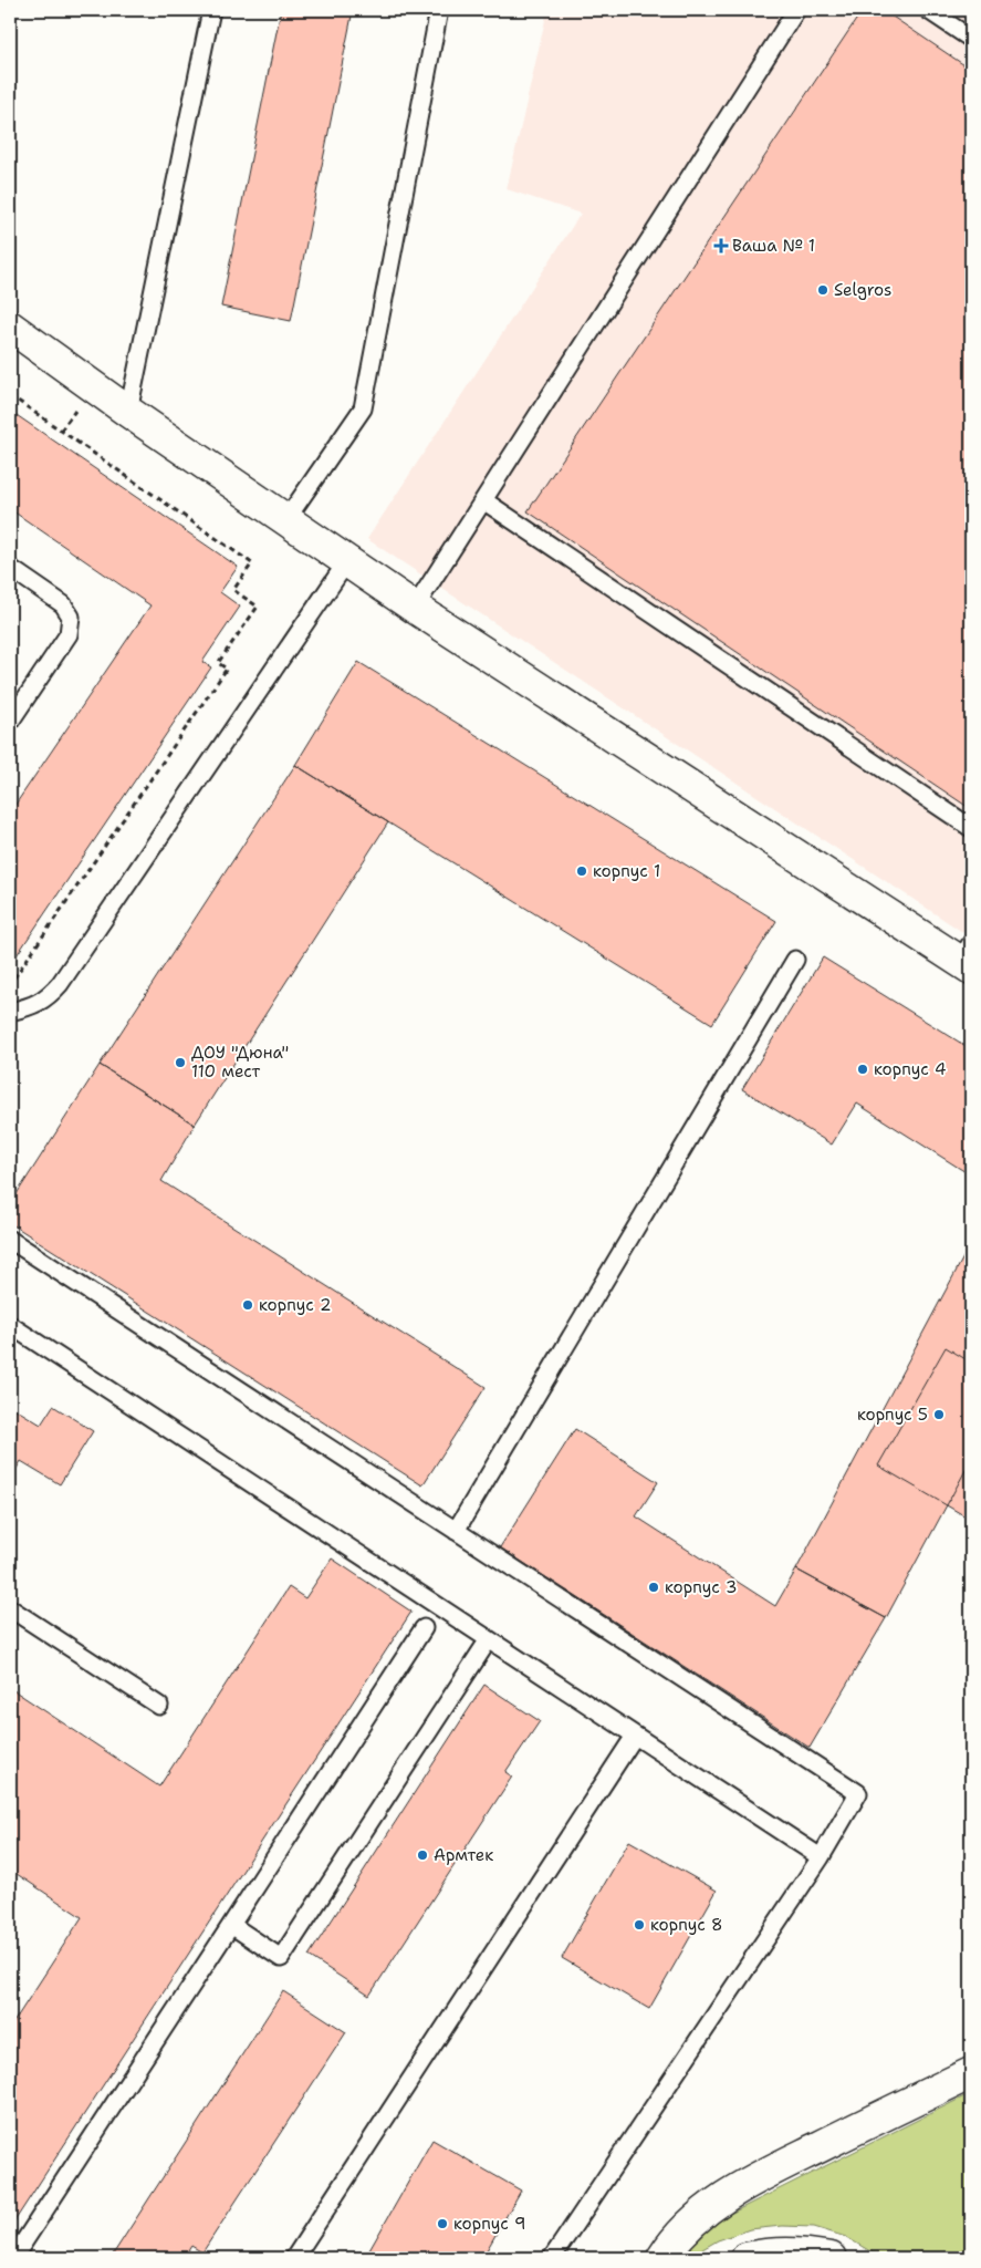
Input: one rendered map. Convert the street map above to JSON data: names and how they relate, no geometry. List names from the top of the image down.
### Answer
{
  "places": {
    "health": ["Ваша № 1"],
    "other": [
      "Selgros",
      "корпус 1",
      "ДОУ \"Дюна\" 110 мест",
      "корпус 4",
      "корпус 2",
      "корпус 5",
      "корпус 3",
      "Армтек",
      "корпус 8",
      "корпус 9"
    ]
  }
}
